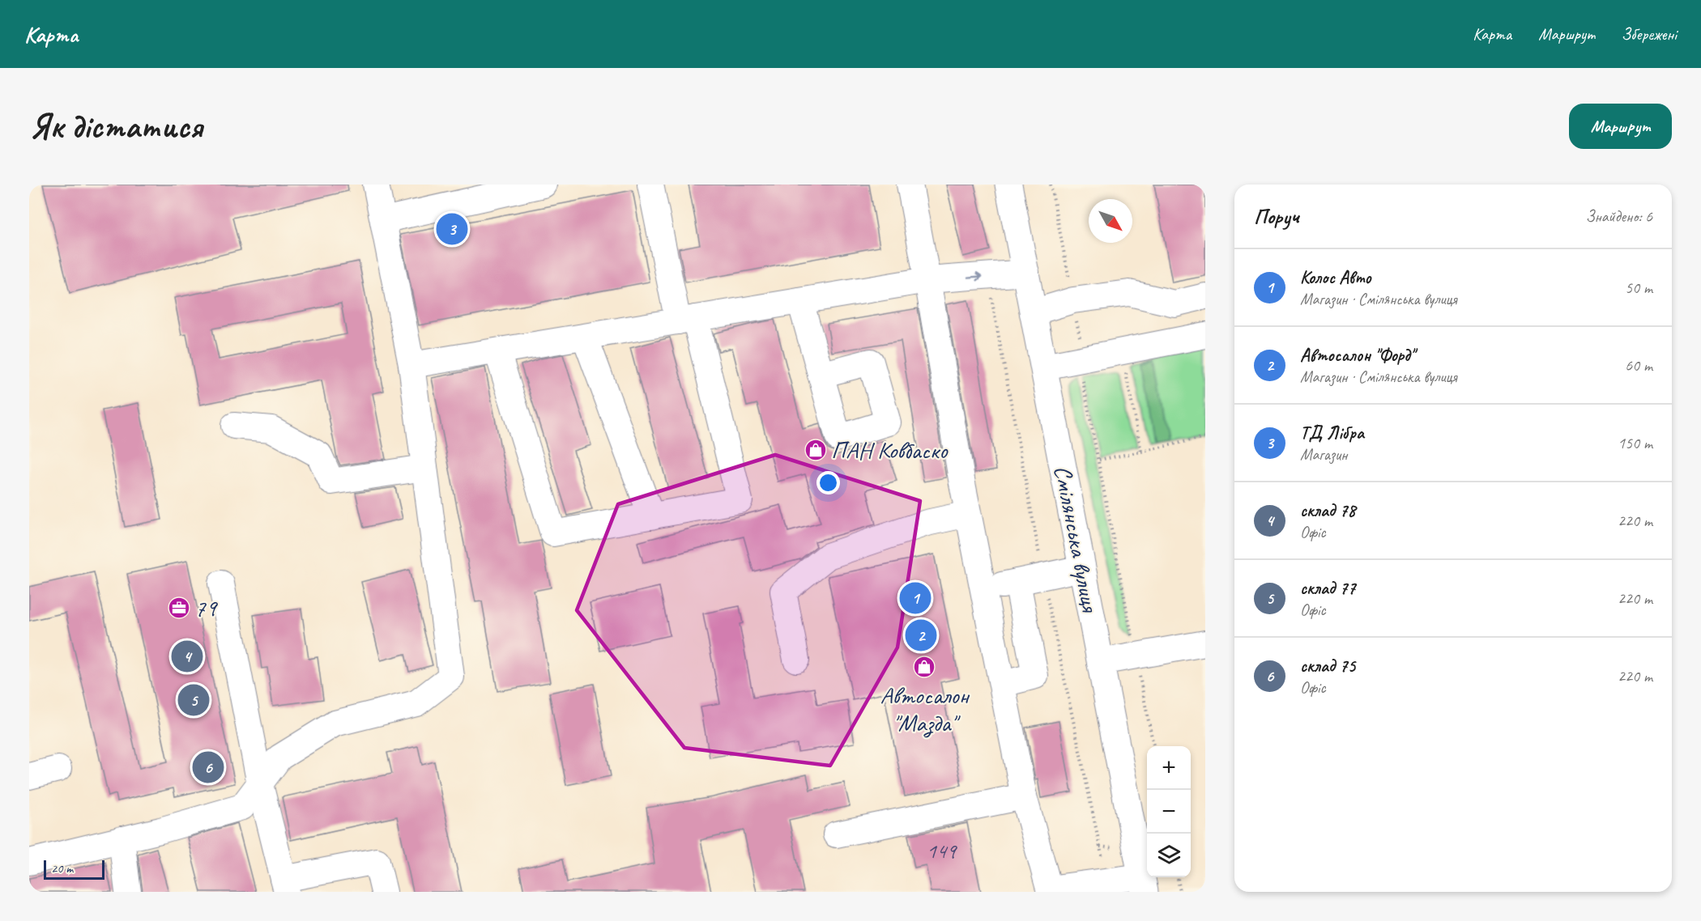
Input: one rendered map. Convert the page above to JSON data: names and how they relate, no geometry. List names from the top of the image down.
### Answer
{
  "streets": {
    "main road": ["Смілянська вулиця"]
  },
  "places": {
    "shop": ["ПАН Ковбаско", "Автосалон \"Мазда\""],
    "office": ["79"]
  },
  "house_numbers": ["149"],
  "scale_bar": "20 m",
  "north": "bottom right",
  "page": {
    "header": "Карта",
    "nav": ["Карта", "Маршрут", "Збережені"],
    "buttons": "Маршрут",
    "title": "Як дістатися",
    "heading": ["Поруч", "Знайдено: 6"],
    "pins": [
      "3",
      "1",
      "2",
      "4",
      "5",
      "6"
    ],
    "list": [
      {
        "mark": "1",
        "name": "Колос Авто",
        "note": "Магазин · Смілянська вулиця",
        "value": "50 m"
      },
      {
        "mark": "2",
        "name": "Автосалон \"Форд\"",
        "note": "Магазин · Смілянська вулиця",
        "value": "60 m"
      },
      {
        "mark": "3",
        "name": "ТД Лібра",
        "note": "Магазин",
        "value": "150 m"
      },
      {
        "mark": "4",
        "name": "склад 78",
        "note": "Офіс",
        "value": "220 m"
      },
      {
        "mark": "5",
        "name": "склад 77",
        "note": "Офіс",
        "value": "220 m"
      },
      {
        "mark": "6",
        "name": "склад 75",
        "note": "Офіс",
        "value": "220 m"
      }
    ],
    "map_buttons": ["+", "−"],
    "scale": "20 m"
  }
}
